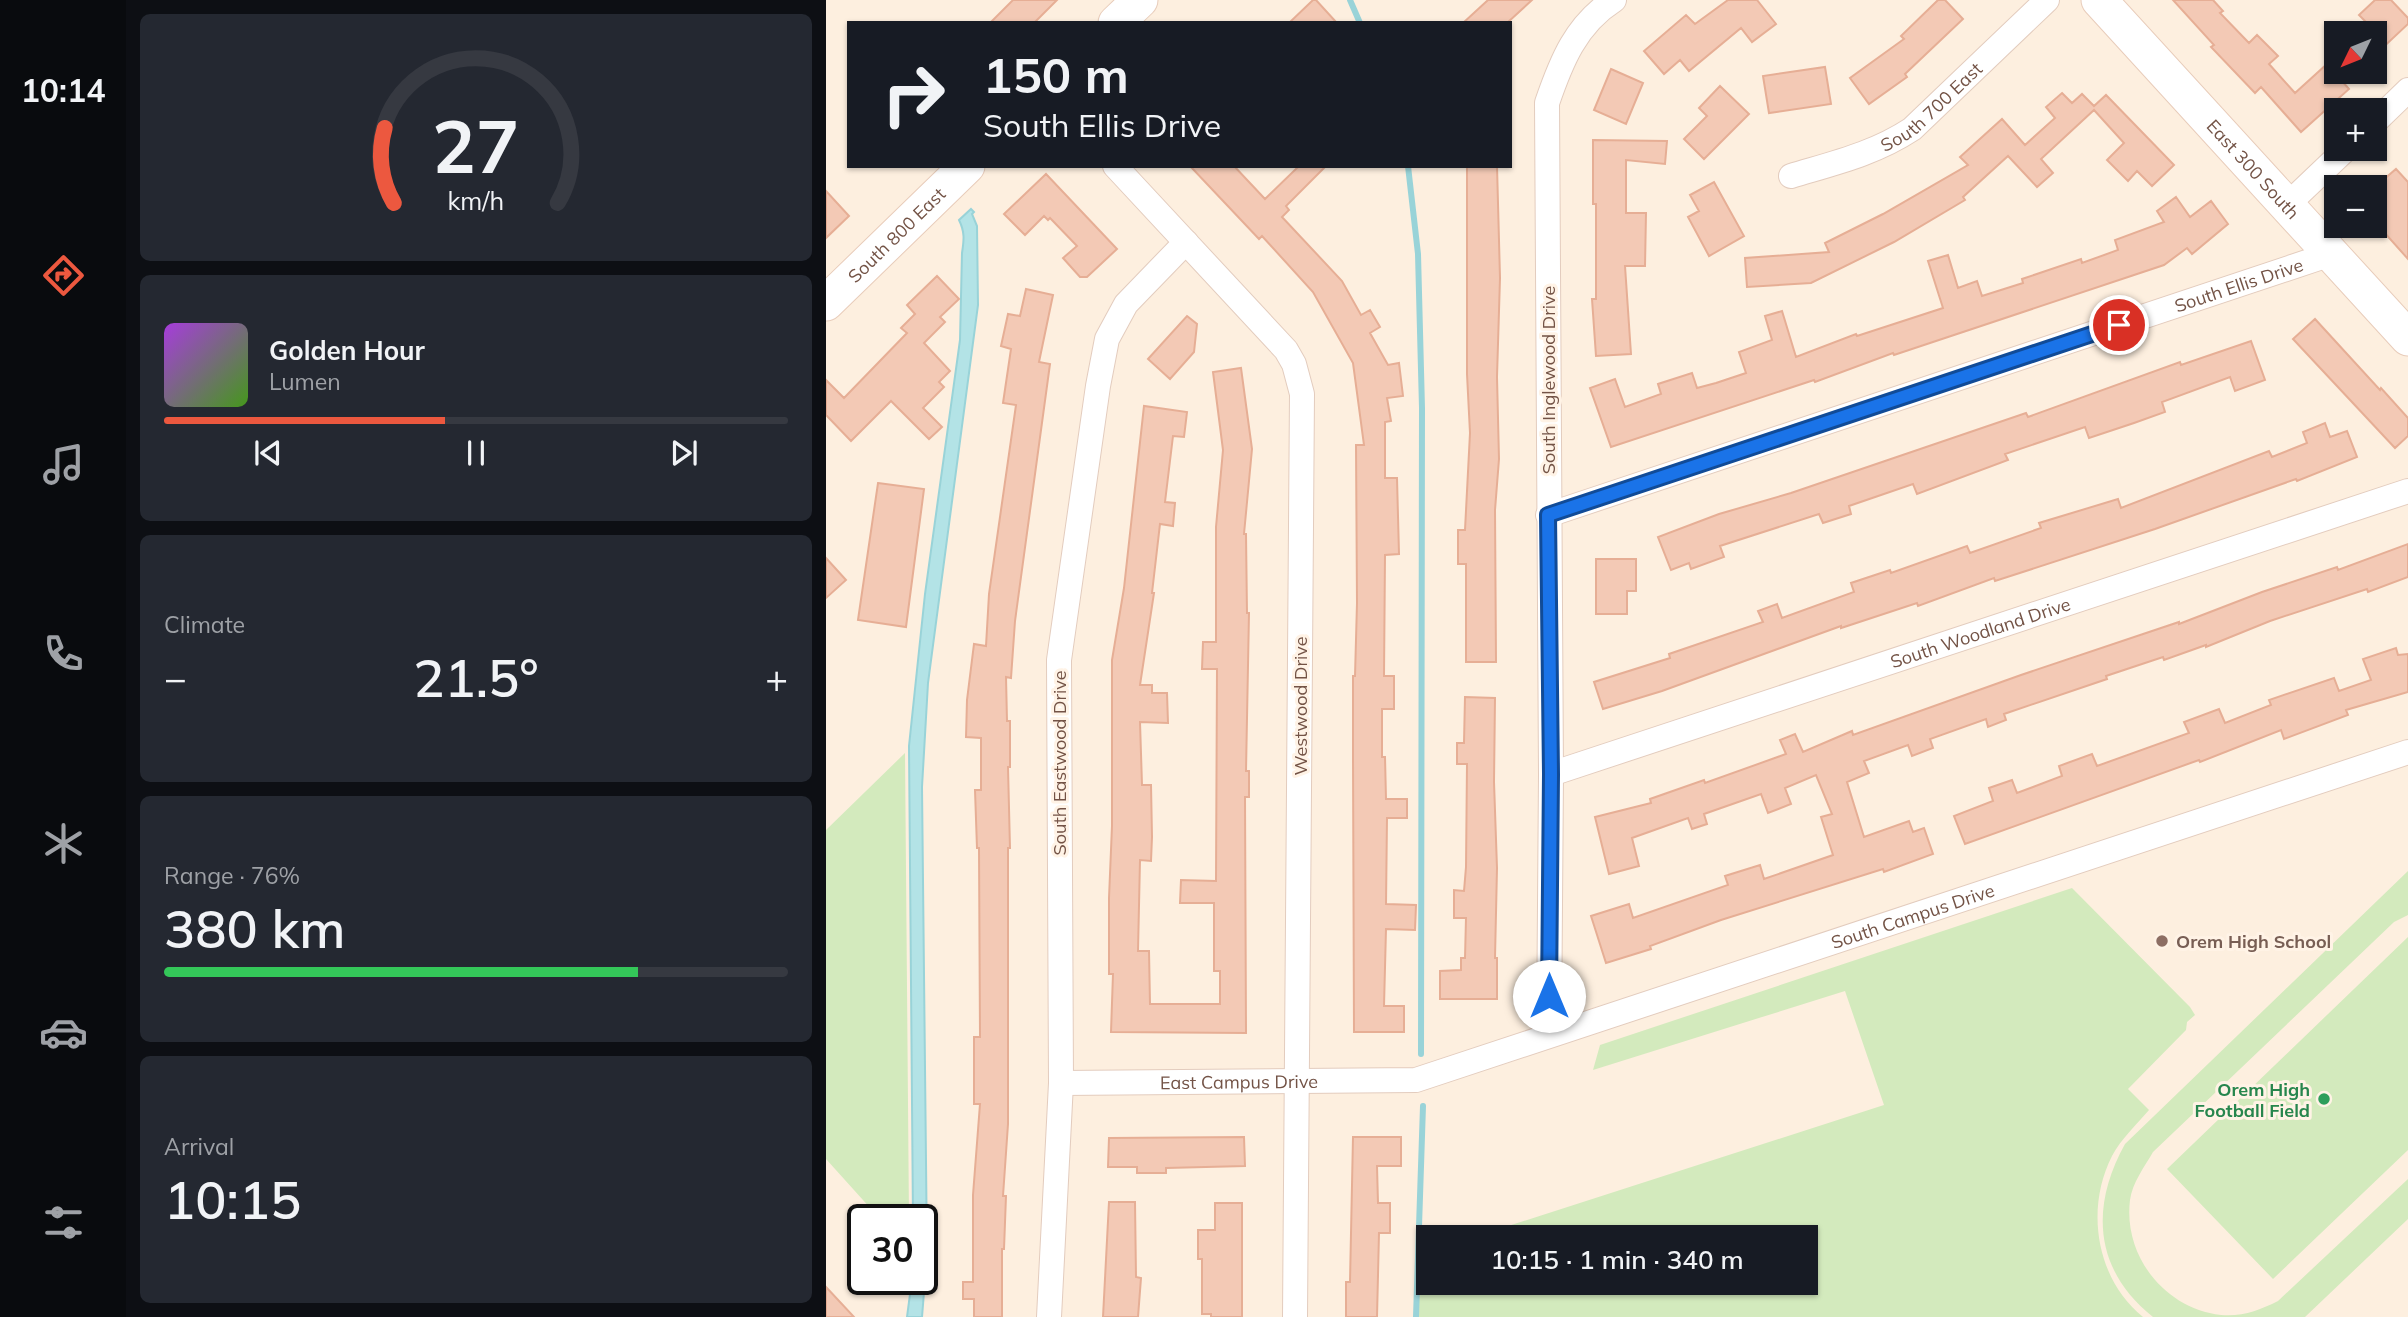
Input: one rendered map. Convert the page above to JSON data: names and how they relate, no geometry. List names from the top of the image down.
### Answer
{
  "streets": {
    "street": [
      "South 700 East",
      "East 300 South",
      "South 800 East",
      "South Ellis Drive",
      "South Inglewood Drive",
      "South Woodland Drive",
      "Westwood Drive",
      "South Eastwood Drive",
      "South Campus Drive",
      "East Campus Drive"
    ]
  },
  "crossings": [
    ["East 300 South", "South Ellis Drive"],
    ["South Ellis Drive", "South Inglewood Drive"],
    ["South Inglewood Drive", "South Woodland Drive"],
    ["South Inglewood Drive", "South Campus Drive"],
    ["Westwood Drive", "South Eastwood Drive"],
    ["Westwood Drive", "East Campus Drive"],
    ["South Eastwood Drive", "East Campus Drive"],
    ["South Campus Drive", "East Campus Drive"]
  ],
  "places": ["Orem High School", "Orem High Football Field"],
  "north": "bottom left",
  "page": {
    "tabs": "10:14",
    "map_buttons": ["+", "−"],
    "turn": ["150 m", "South Ellis Drive"],
    "song": ["Golden Hour", "Lumen"],
    "tile": [
      "Climate",
      ["Range · 76%", "380 km"],
      ["Arrival", "10:15"]
    ],
    "heat": ["−", "21.5°", "+"],
    "limit": "30",
    "trip": "10:15 · 1 min · 340 m",
    "gauge": ["27", "km/h"]
  }
}
